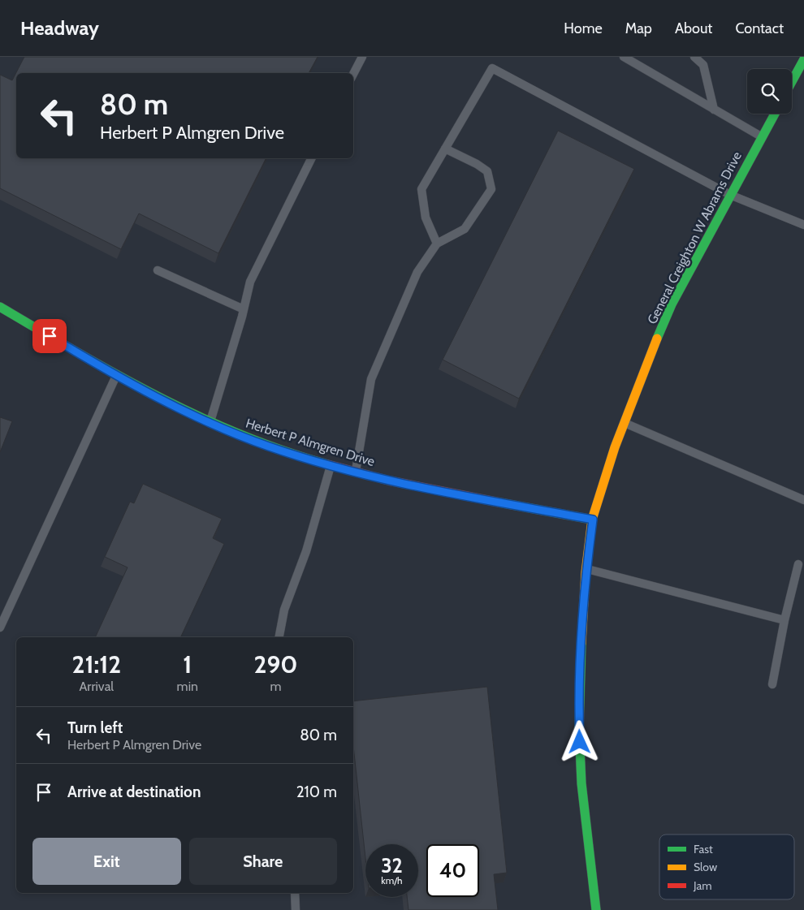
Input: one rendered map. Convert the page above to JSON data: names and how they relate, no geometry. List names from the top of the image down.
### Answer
{
  "streets": {
    "street": ["General Creighton W Abrams Drive", "Herbert P Almgren Drive"]
  },
  "crossings": [
    ["General Creighton W Abrams Drive", "Herbert P Almgren Drive"]
  ],
  "legend": ["Fast", "Slow", "Jam"],
  "page": {
    "header": "Headway",
    "nav": [
      "Home",
      "Map",
      "About",
      "Contact"
    ],
    "turn": ["80 m", "Herbert P Almgren Drive"],
    "eta": [
      "21:12",
      "Arrival",
      "1",
      "min",
      "290",
      "m"
    ],
    "list": [
      {
        "name": "Turn left",
        "note": "Herbert P Almgren Drive",
        "value": "80 m"
      },
      {
        "name": "Arrive at destination",
        "value": "210 m"
      }
    ],
    "buttons": ["Exit", "Share"],
    "speed": "32 km/h",
    "limit": "40"
  }
}
